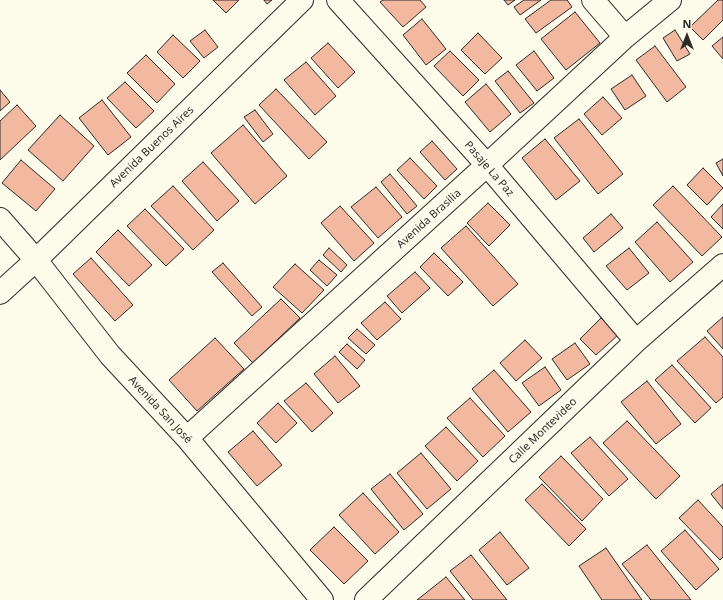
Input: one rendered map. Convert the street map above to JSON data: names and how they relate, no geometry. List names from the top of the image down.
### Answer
{
  "streets": {
    "street": [
      "Avenida Buenos Aires",
      "Pasaje La Paz",
      "Avenida Brasilia",
      "Avenida San José",
      "Calle Montevideo"
    ]
  },
  "crossings": [
    ["Avenida Buenos Aires", "Avenida San José"],
    ["Pasaje La Paz", "Avenida Brasilia"],
    ["Pasaje La Paz", "Calle Montevideo"],
    ["Avenida Brasilia", "Avenida San José"]
  ],
  "north": "top"
}
